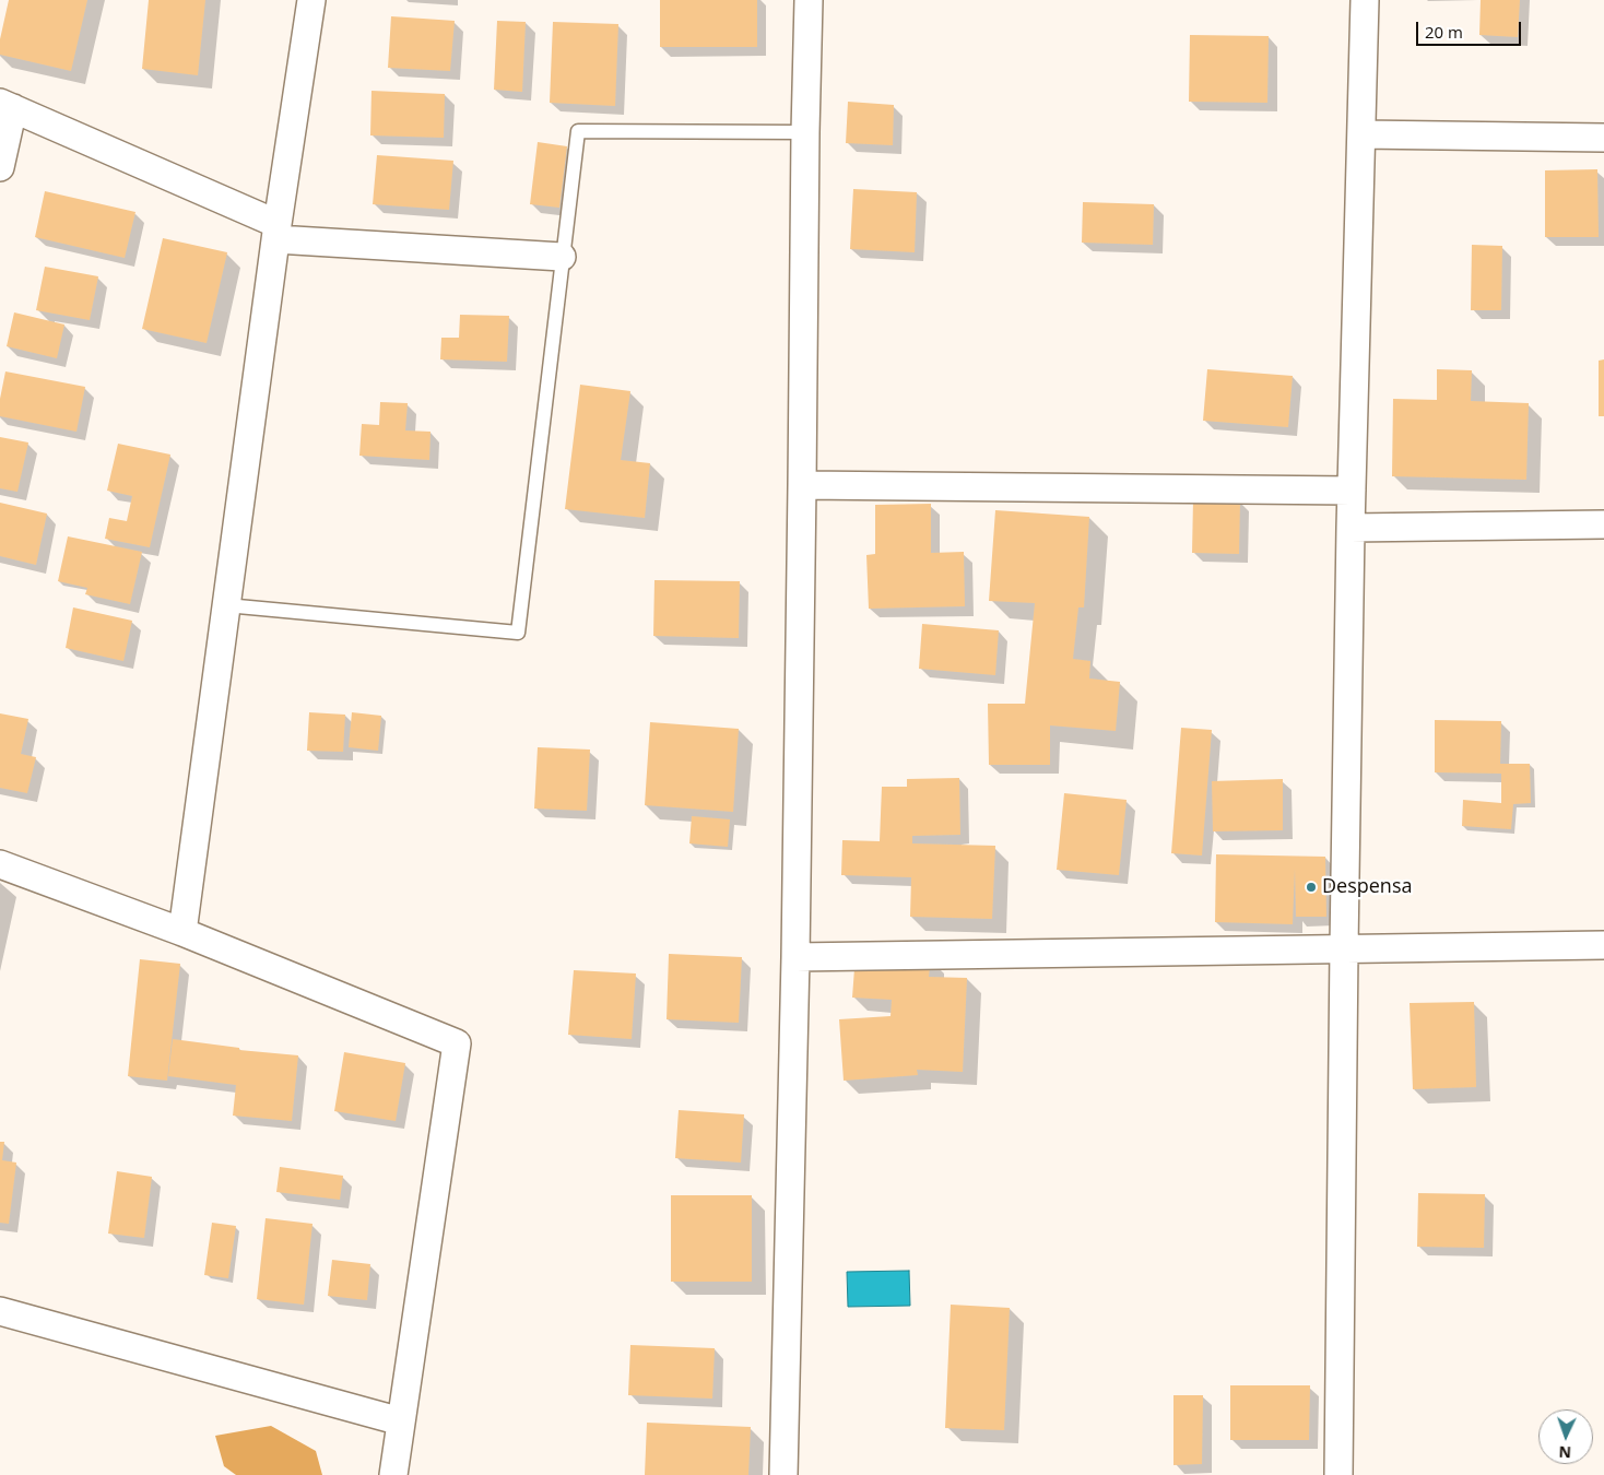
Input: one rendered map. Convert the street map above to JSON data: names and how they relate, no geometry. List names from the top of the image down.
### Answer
{
  "places": ["Despensa"],
  "scale_bar": "20 m",
  "north": "bottom"
}
